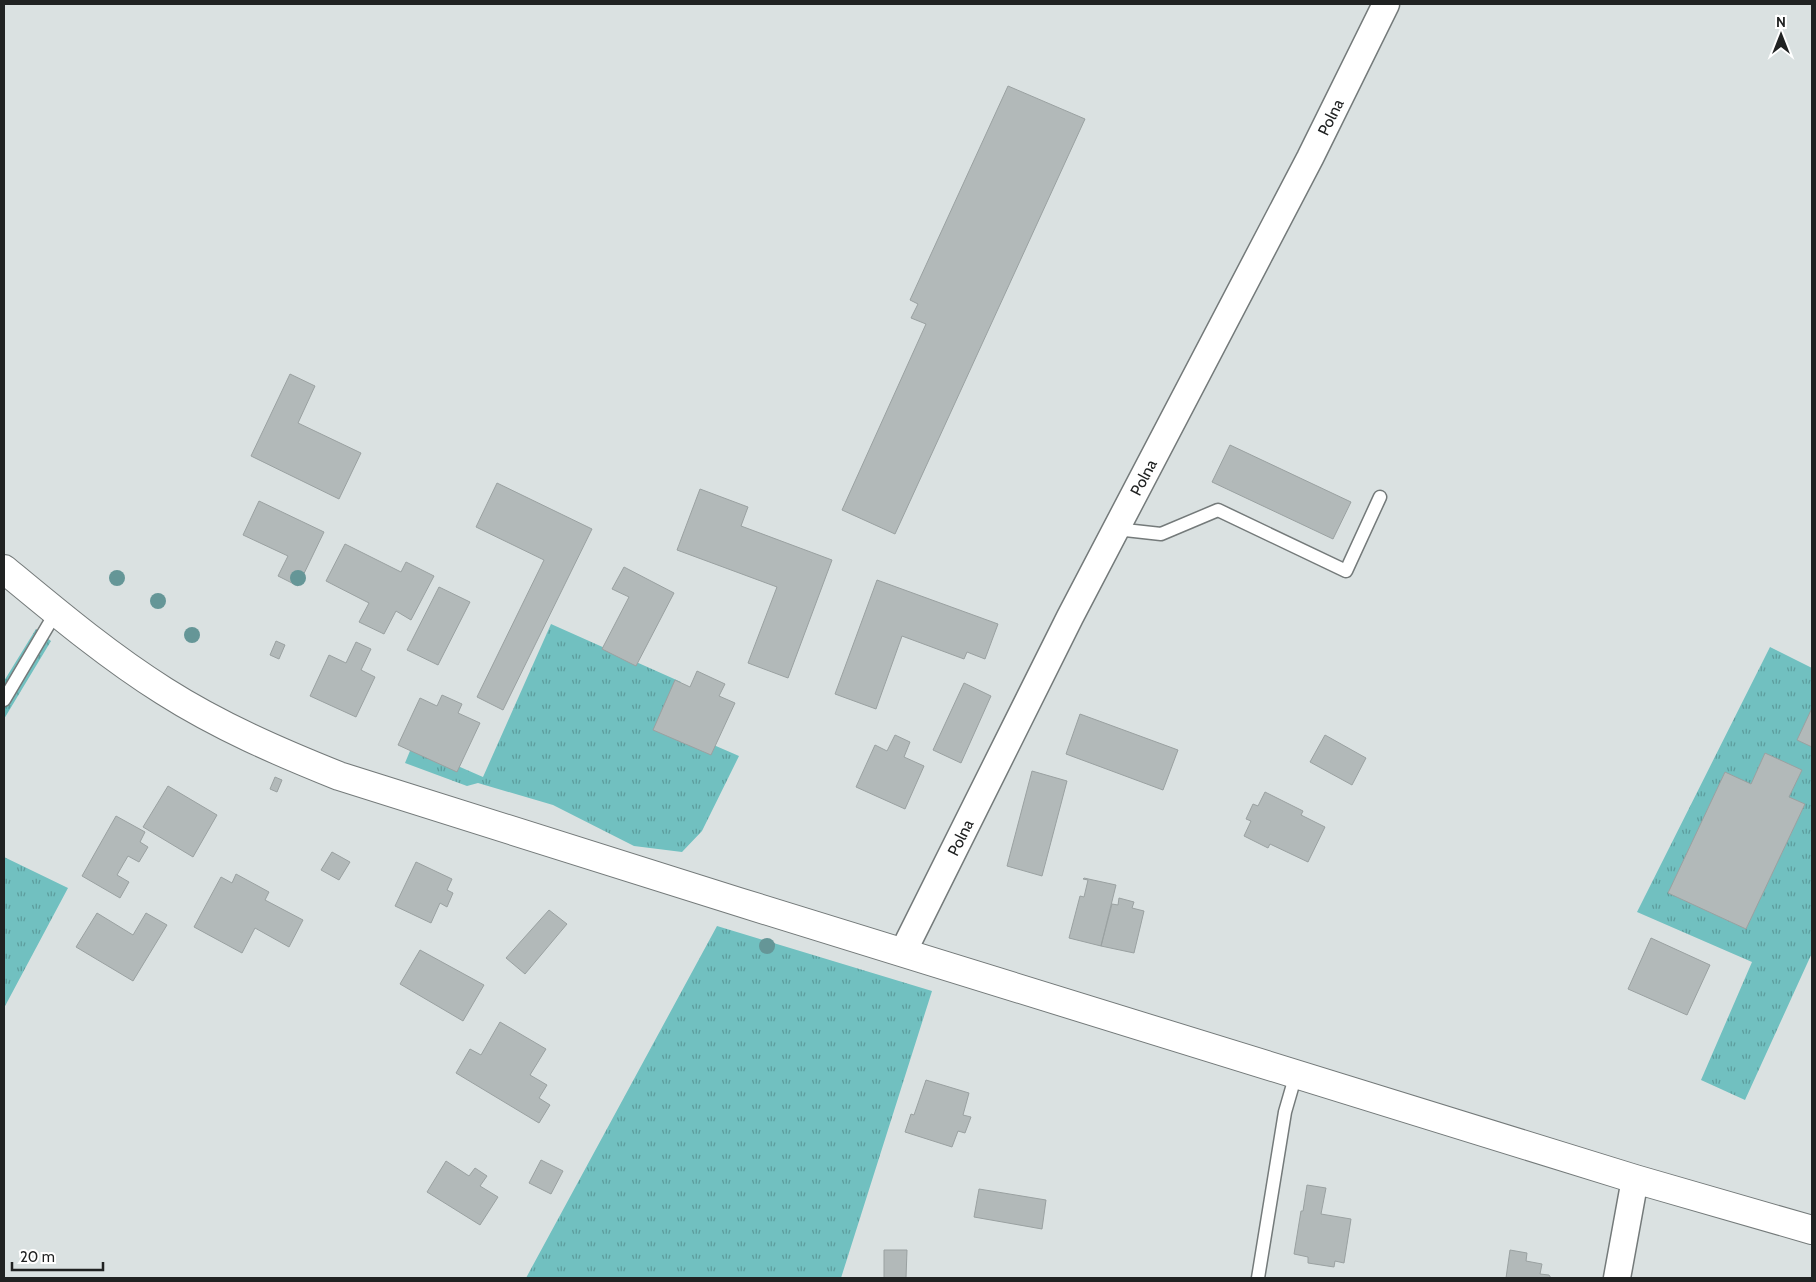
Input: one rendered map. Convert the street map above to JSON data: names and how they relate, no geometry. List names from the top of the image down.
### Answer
{
  "streets": {
    "street": ["Polna"]
  },
  "scale_bar": "20 m",
  "north": "top"
}
